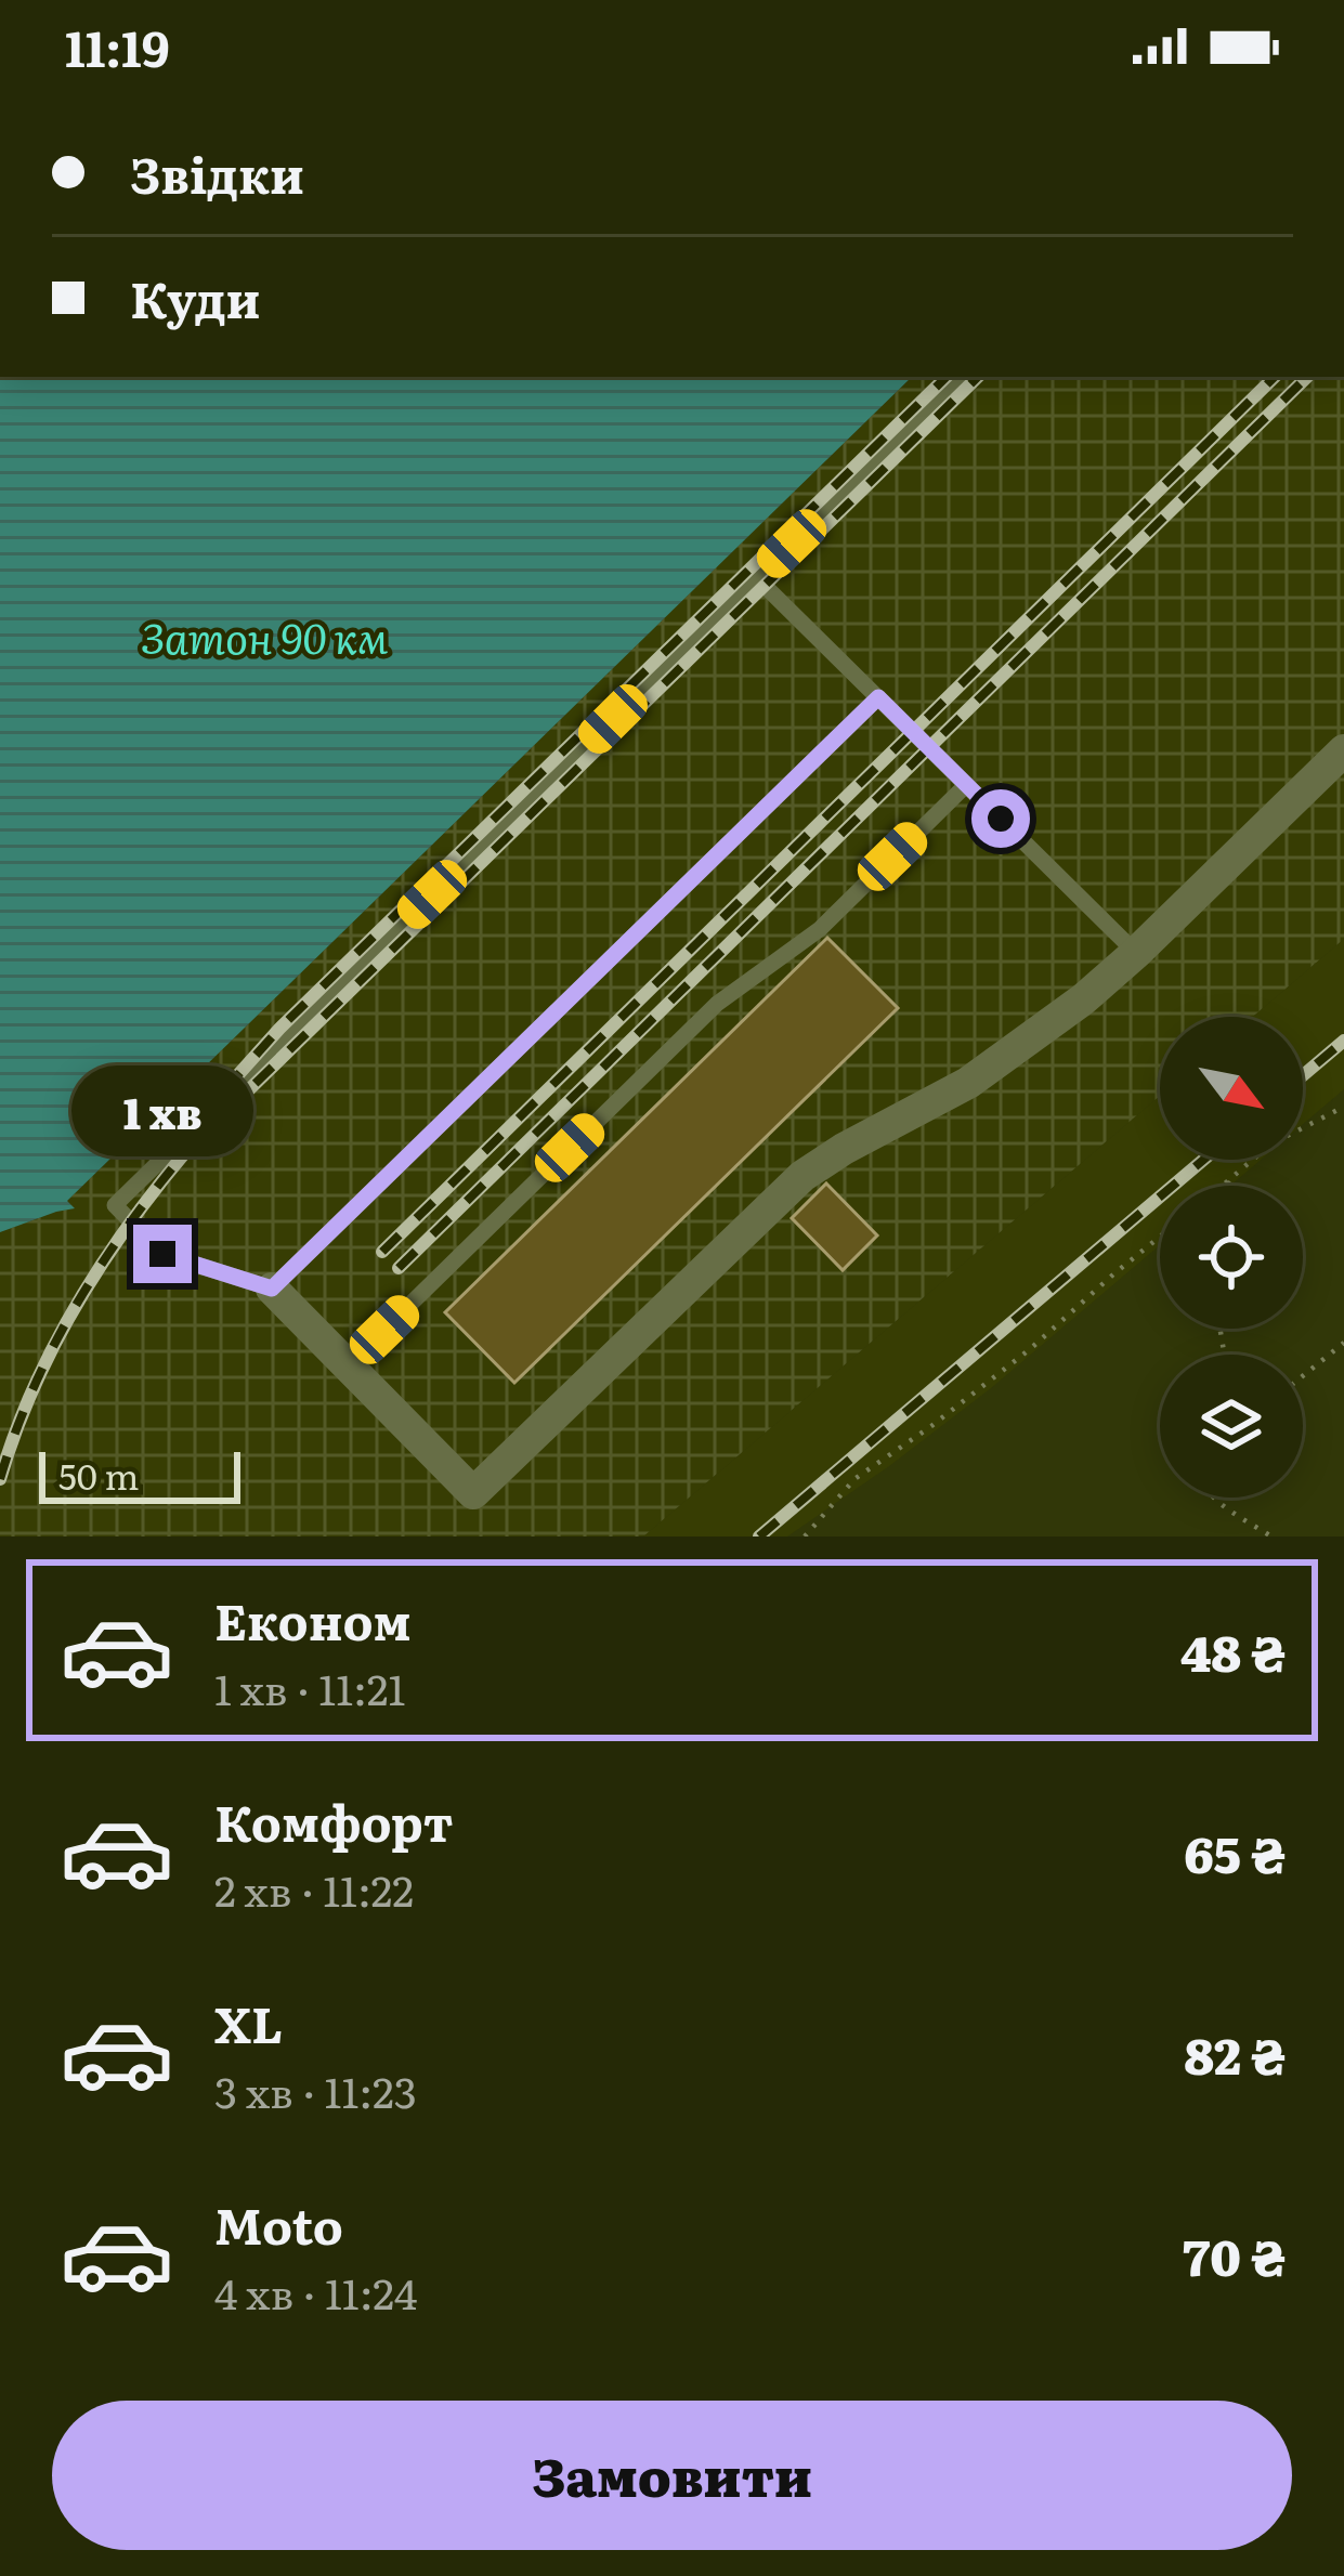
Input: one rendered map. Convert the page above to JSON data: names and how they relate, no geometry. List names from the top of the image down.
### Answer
{
  "water": ["Затон 90 км"],
  "scale_bar": "50 m",
  "north": "bottom right",
  "page": {
    "status": "11:19",
    "banner": ["Звідки", "Куди"],
    "bubble": "1 хв",
    "scale": "50 m",
    "list": [
      {
        "name": "Економ",
        "note": "1 хв · 11:21",
        "value": "48 ₴"
      },
      {
        "name": "Комфорт",
        "note": "2 хв · 11:22",
        "value": "65 ₴"
      },
      {
        "name": "XL",
        "note": "3 хв · 11:23",
        "value": "82 ₴"
      },
      {
        "name": "Moto",
        "note": "4 хв · 11:24",
        "value": "70 ₴"
      }
    ],
    "buttons": "Замовити"
  }
}
